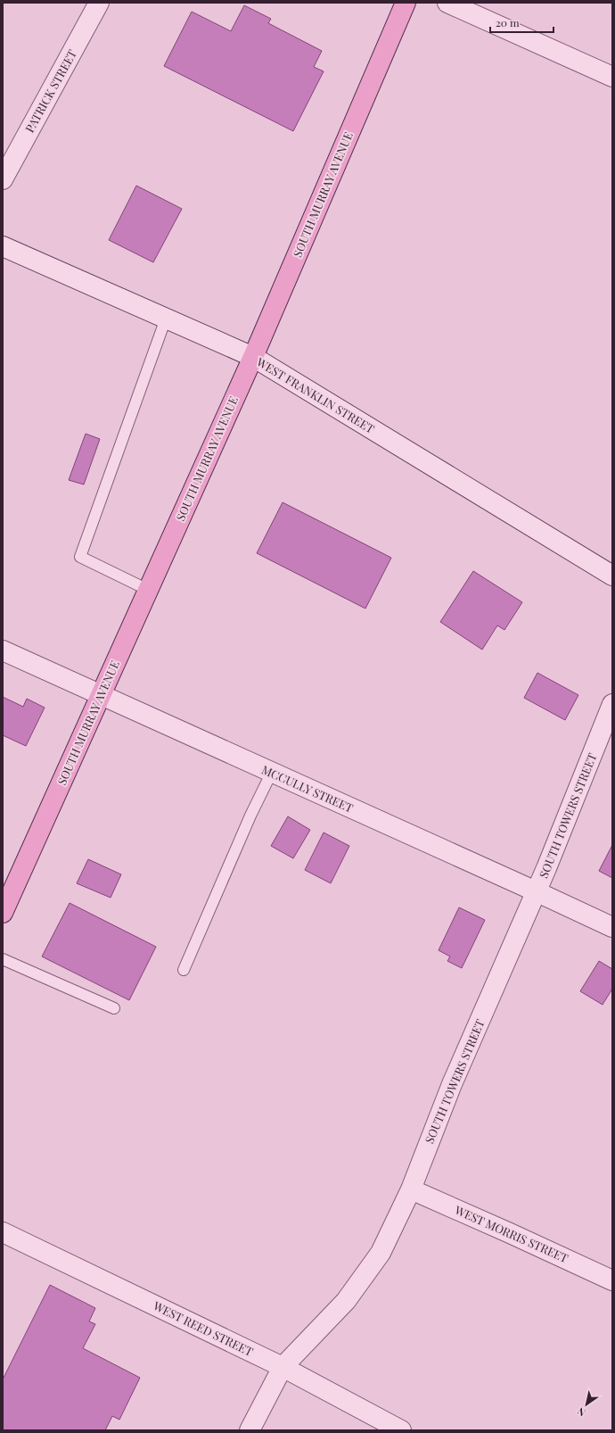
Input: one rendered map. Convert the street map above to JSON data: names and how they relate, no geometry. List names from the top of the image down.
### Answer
{
  "streets": {
    "main road": ["SOUTH MURRAY AVENUE"],
    "street": [
      "PATRICK STREET",
      "WEST FRANKLIN STREET",
      "MCCULLY STREET",
      "SOUTH TOWERS STREET",
      "WEST MORRIS STREET",
      "WEST REED STREET"
    ]
  },
  "crossings": [
    ["SOUTH MURRAY AVENUE", "WEST FRANKLIN STREET"],
    ["SOUTH MURRAY AVENUE", "MCCULLY STREET"],
    ["MCCULLY STREET", "SOUTH TOWERS STREET"],
    ["SOUTH TOWERS STREET", "WEST MORRIS STREET"],
    ["SOUTH TOWERS STREET", "WEST REED STREET"]
  ],
  "scale_bar": "20 m",
  "north": "bottom left"
}
